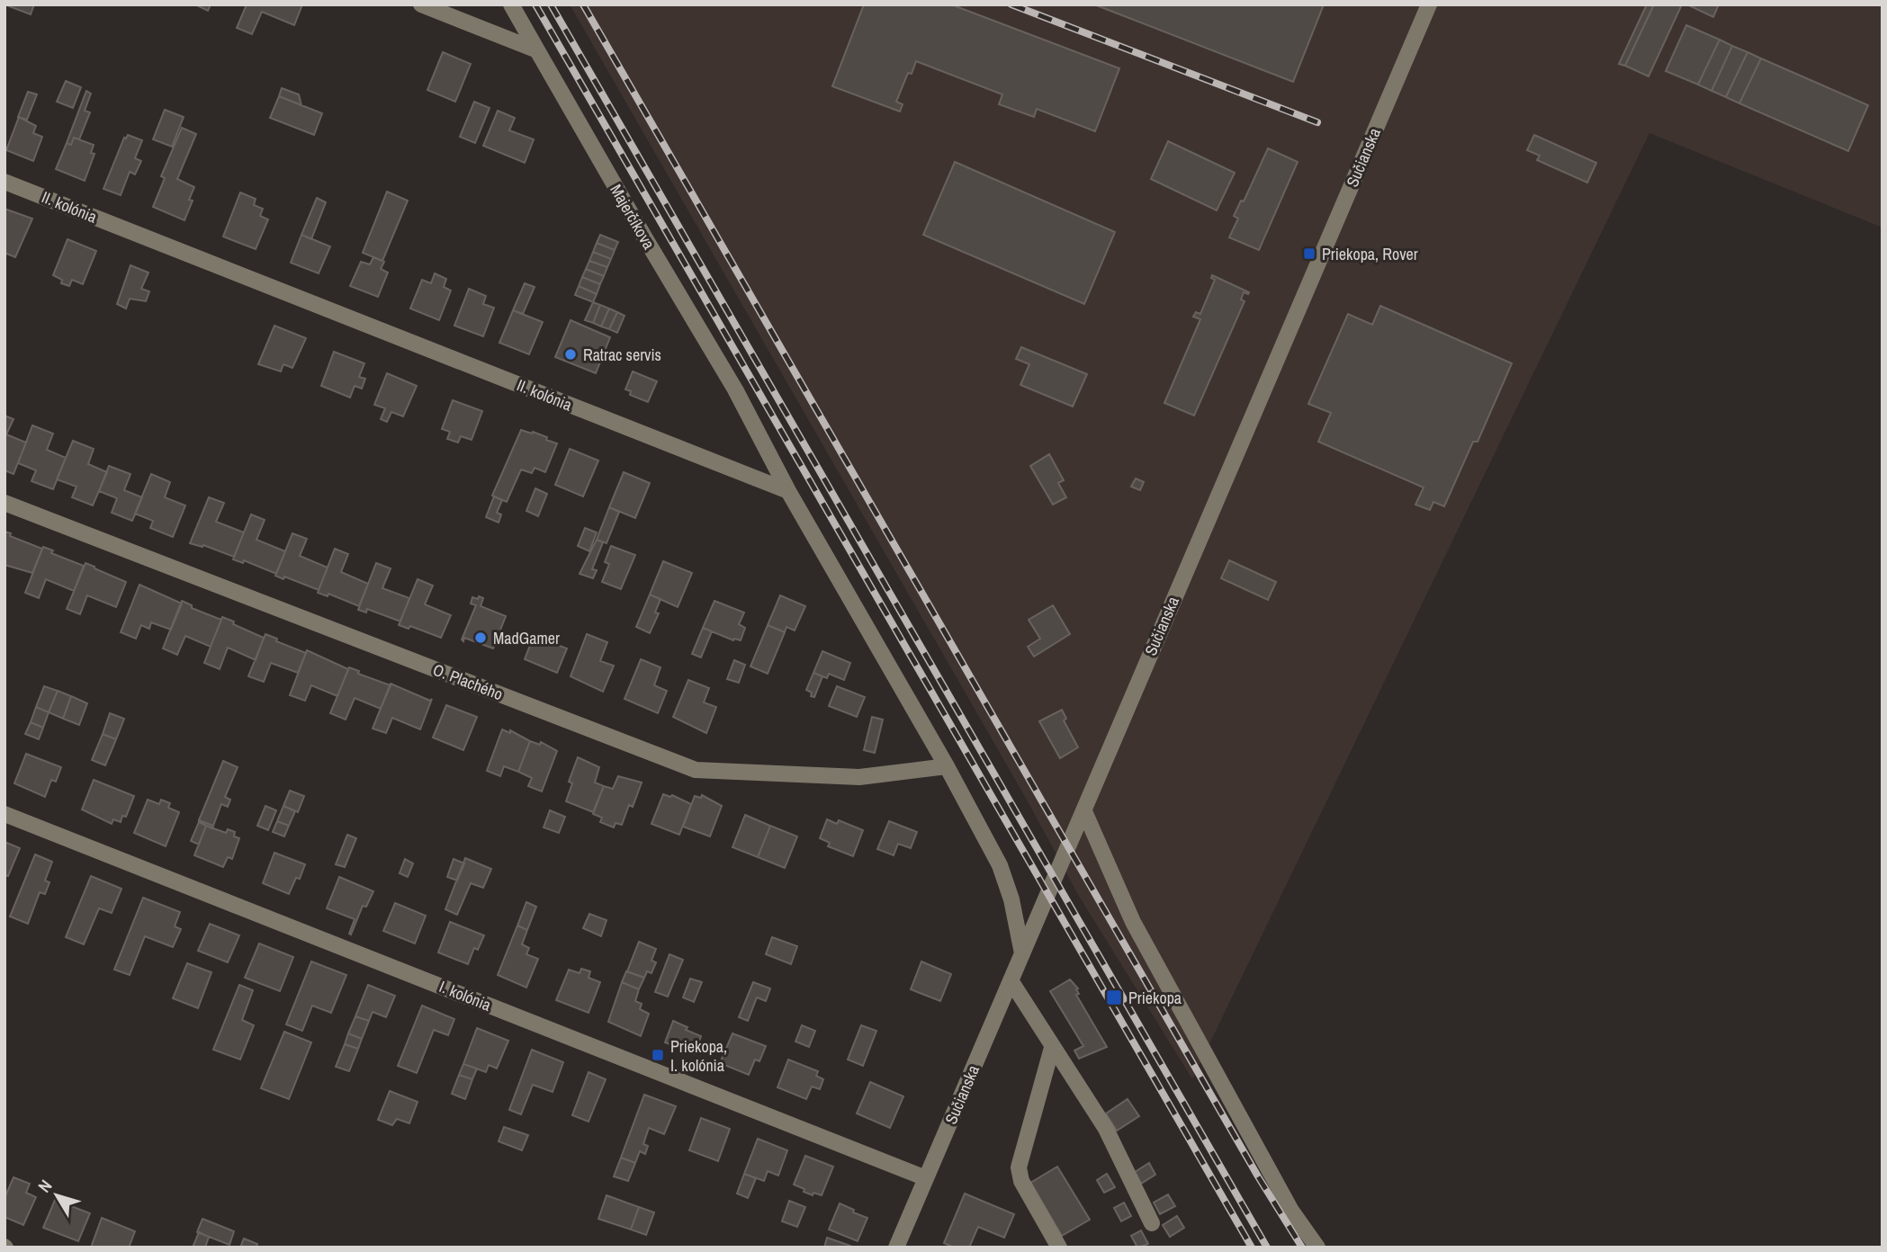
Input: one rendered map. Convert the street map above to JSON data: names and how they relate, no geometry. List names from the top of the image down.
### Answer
{
  "streets": {
    "street": [
      "Sučianska",
      "II. kolónia",
      "Majerčíkova",
      "O. Plachého",
      "I. kolónia"
    ]
  },
  "crossings": [
    ["Sučianska", "I. kolónia"],
    ["II. kolónia", "Majerčíkova"]
  ],
  "places": {
    "transit": ["Priekopa, Rover", "Priekopa", "Priekopa, I. kolónia"],
    "other": ["Ratrac servis", "MadGamer"]
  },
  "north": "top left"
}
